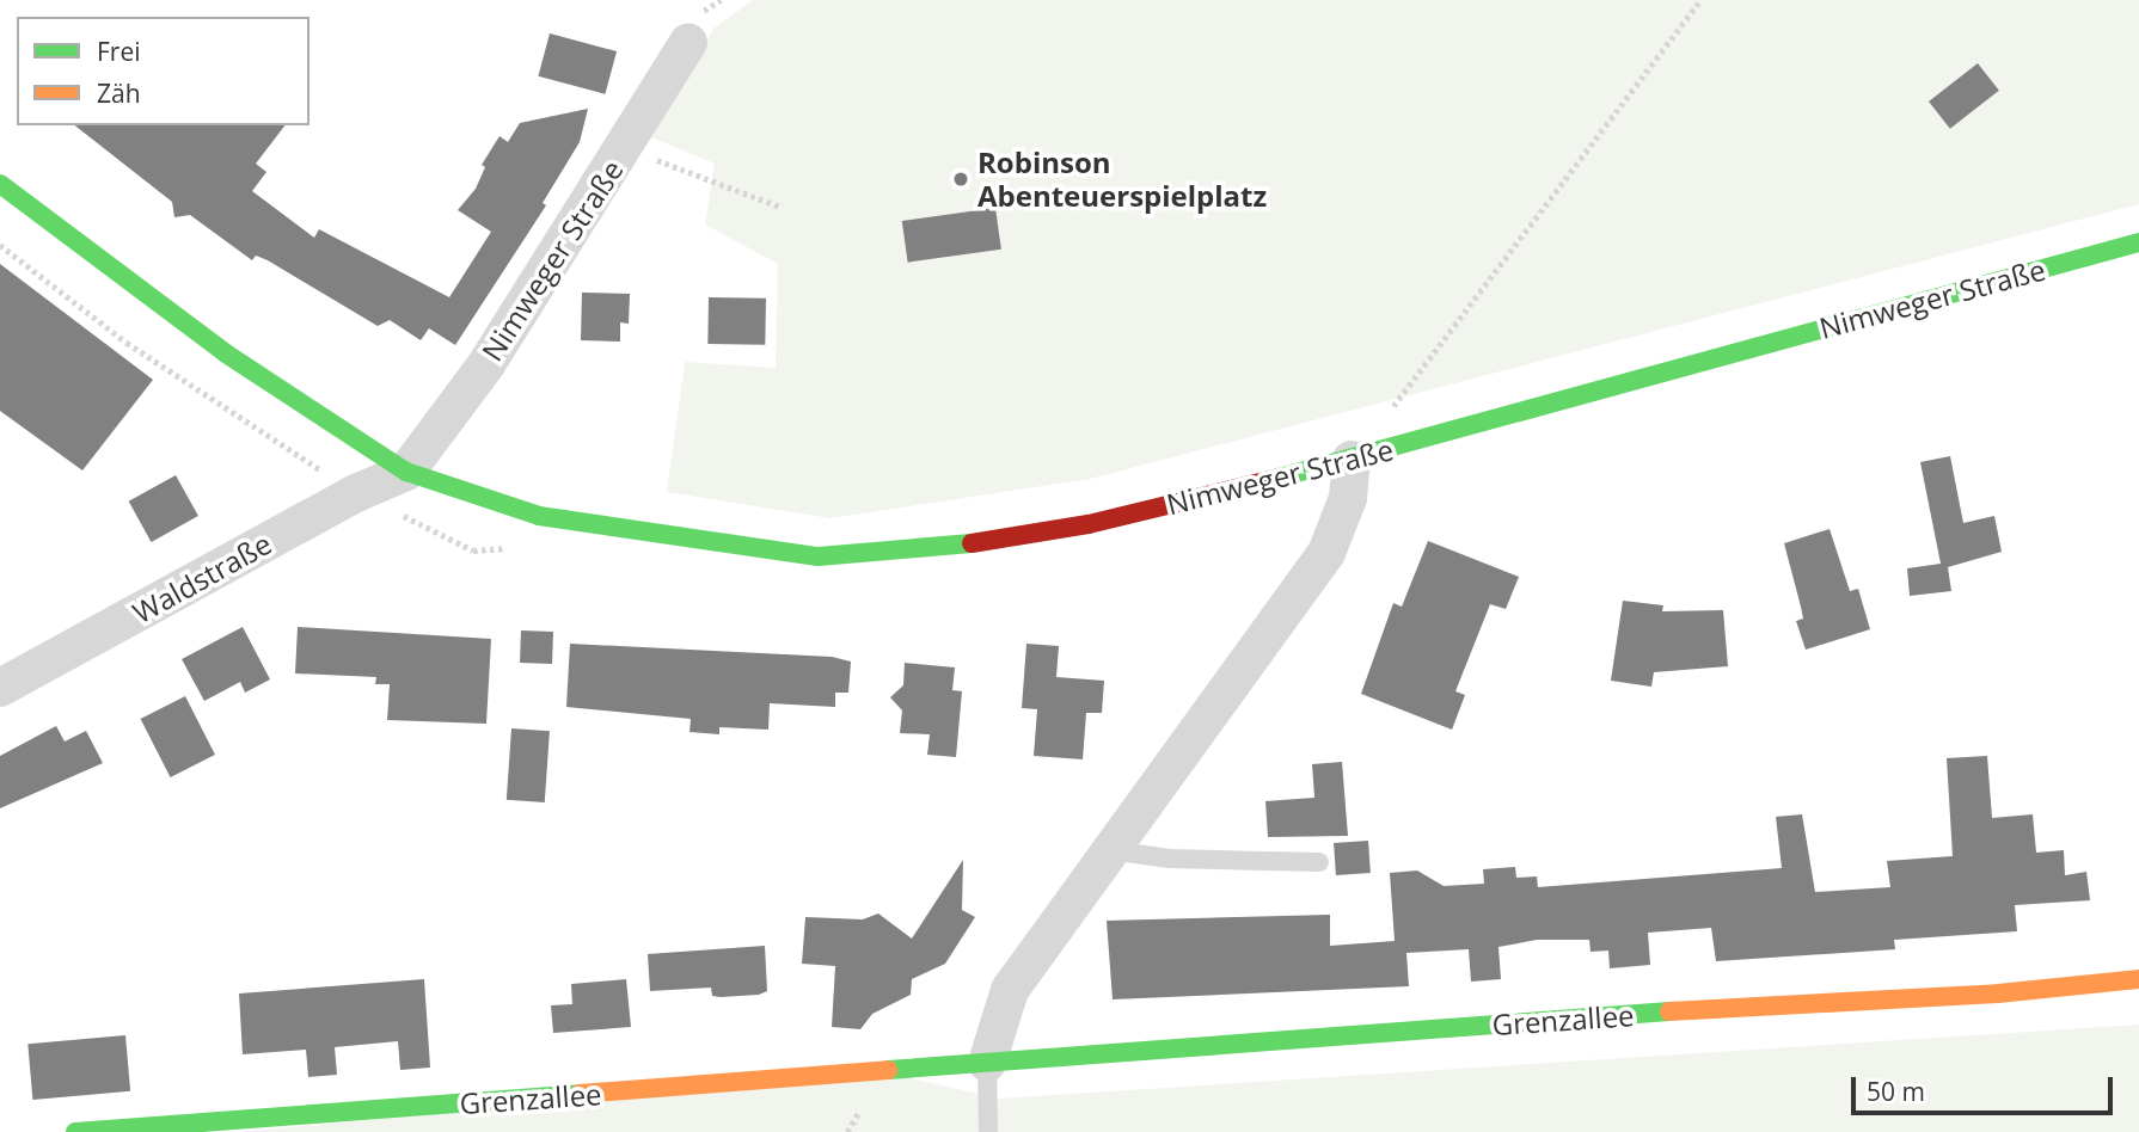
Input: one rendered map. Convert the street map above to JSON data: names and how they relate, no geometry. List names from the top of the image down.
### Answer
{
  "streets": {
    "main road": ["Nimweger Straße", "Grenzallee"],
    "street": ["Waldstraße"]
  },
  "crossings": [
    ["Nimweger Straße", "Waldstraße"]
  ],
  "places": ["Robinson Abenteuerspielplatz"],
  "legend": ["Frei", "Zäh"],
  "scale_bar": "50 m"
}
